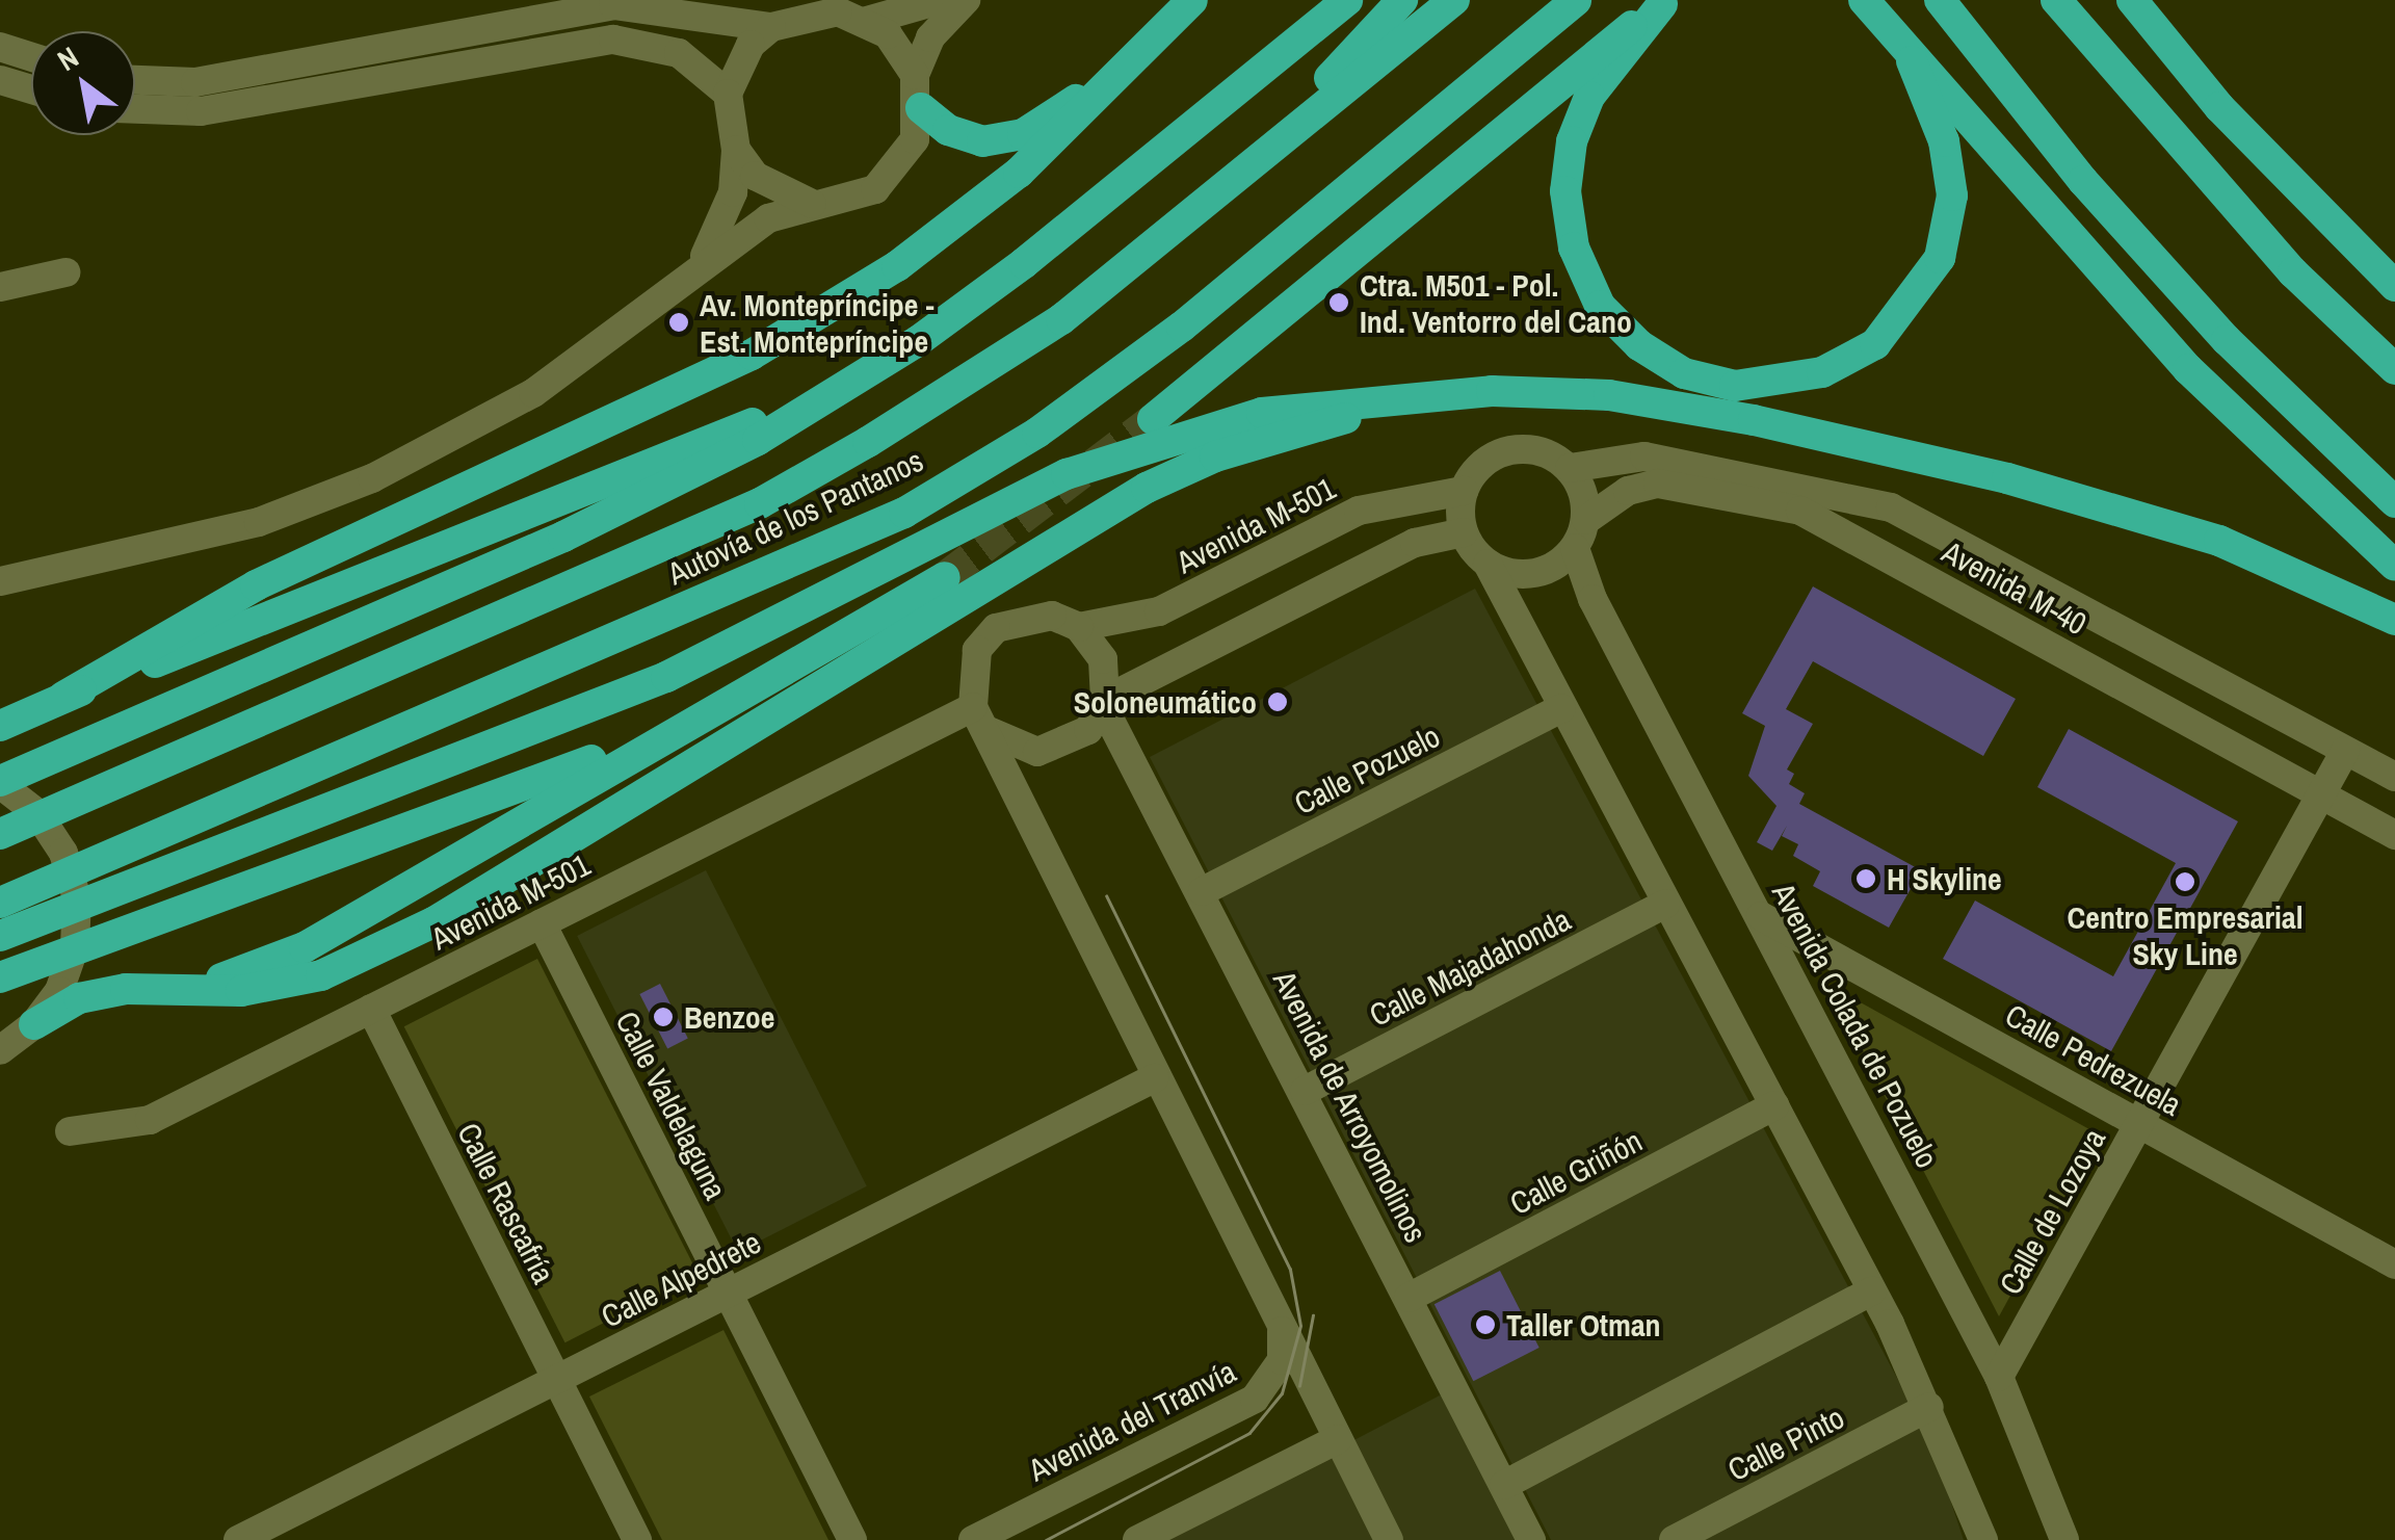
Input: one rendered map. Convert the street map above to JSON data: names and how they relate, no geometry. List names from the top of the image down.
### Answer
{
  "streets": {
    "highway": ["Autovía de los Pantanos"],
    "street": [
      "Avenida M-501",
      "Avenida M-40",
      "Calle Pozuelo",
      "Calle Majadahonda",
      "Avenida Colada de Pozuelo",
      "Calle Pedrezuela",
      "Calle Valdelaguna",
      "Avenida de Arroyomolinos",
      "Calle Griñón",
      "Calle Rascafría",
      "Calle de Lozoya",
      "Calle Alpedrete",
      "Avenida del Tranvía",
      "Calle Pinto"
    ]
  },
  "crossings": [
    ["Avenida M-501", "Avenida M-40"],
    ["Avenida M-501", "Avenida Colada de Pozuelo"],
    ["Avenida M-501", "Calle Valdelaguna"],
    ["Avenida M-501", "Avenida de Arroyomolinos"],
    ["Avenida M-501", "Calle Rascafría"],
    ["Avenida M-40", "Avenida Colada de Pozuelo"],
    ["Avenida M-40", "Calle de Lozoya"],
    ["Calle Pozuelo", "Avenida de Arroyomolinos"],
    ["Calle Majadahonda", "Avenida de Arroyomolinos"],
    ["Avenida Colada de Pozuelo", "Calle Pedrezuela"],
    ["Avenida Colada de Pozuelo", "Calle de Lozoya"],
    ["Calle Pedrezuela", "Calle de Lozoya"],
    ["Calle Valdelaguna", "Calle Alpedrete"],
    ["Avenida de Arroyomolinos", "Calle Griñón"],
    ["Calle Rascafría", "Calle Alpedrete"]
  ],
  "places": [
    "Ctra. M501 - Pol. Ind. Ventorro del Cano",
    "Av. Montepríncipe - Est. Montepríncipe",
    "Soloneumático",
    "H Skyline",
    "Centro Empresarial Sky Line",
    "Benzoe",
    "Taller Otman"
  ],
  "north": "top left"
}
